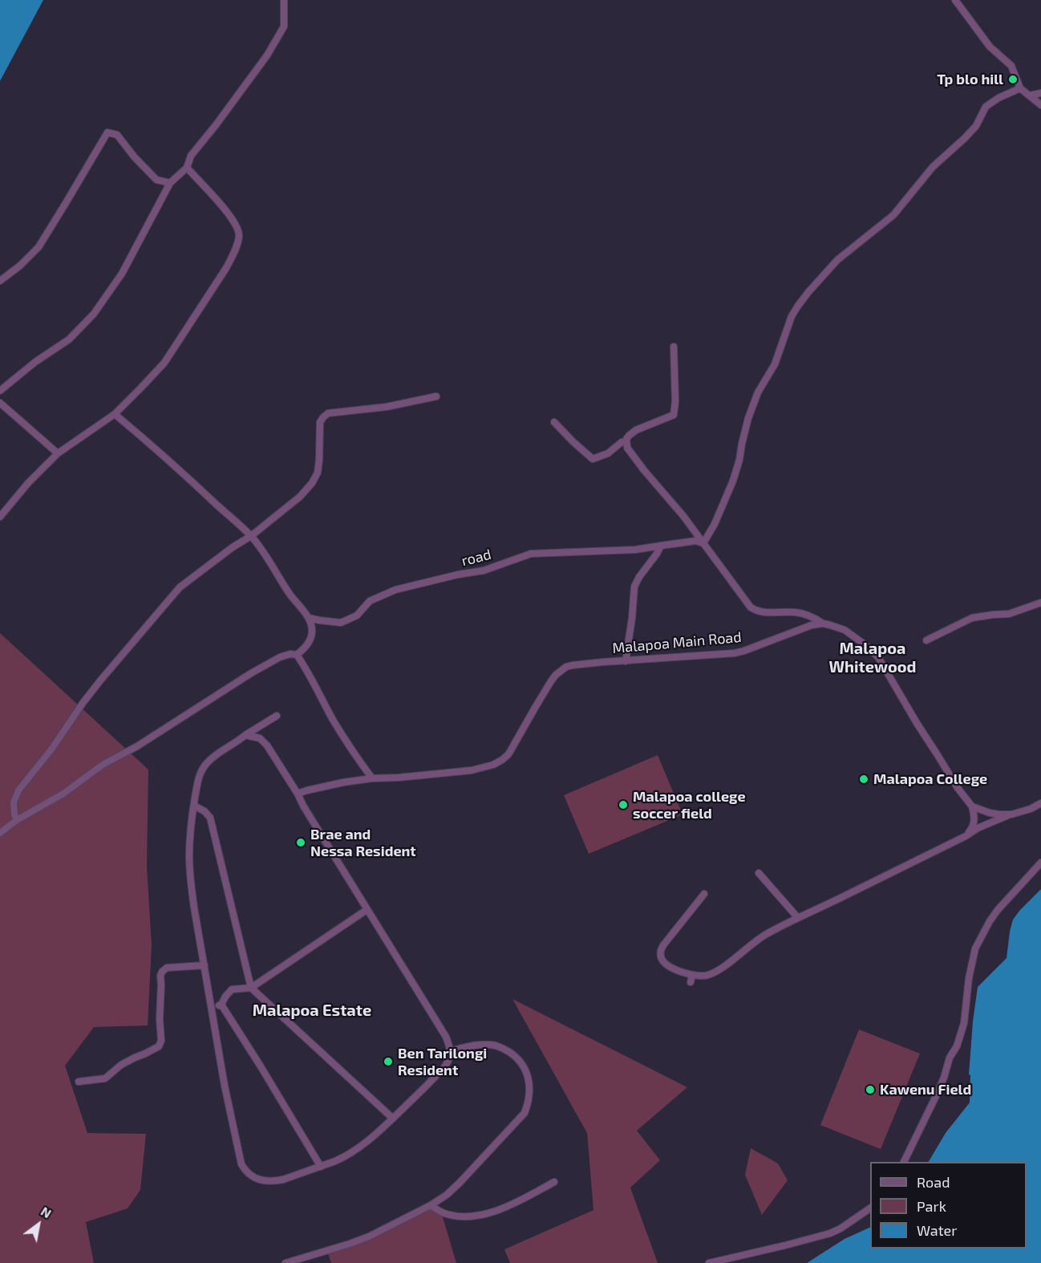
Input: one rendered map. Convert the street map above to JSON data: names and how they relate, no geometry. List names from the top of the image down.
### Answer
{
  "streets": {
    "street": ["road", "Malapoa Main Road"]
  },
  "districts": ["Malapoa Whitewood", "Malapoa Estate"],
  "places": [
    "Tp blo hill",
    "Malapoa College",
    "Malapoa college soccer field",
    "Brae and Nessa Resident",
    "Ben Tarilongi Resident",
    "Kawenu Field"
  ],
  "legend": ["Road", "Park", "Water"],
  "north": "top right"
}
